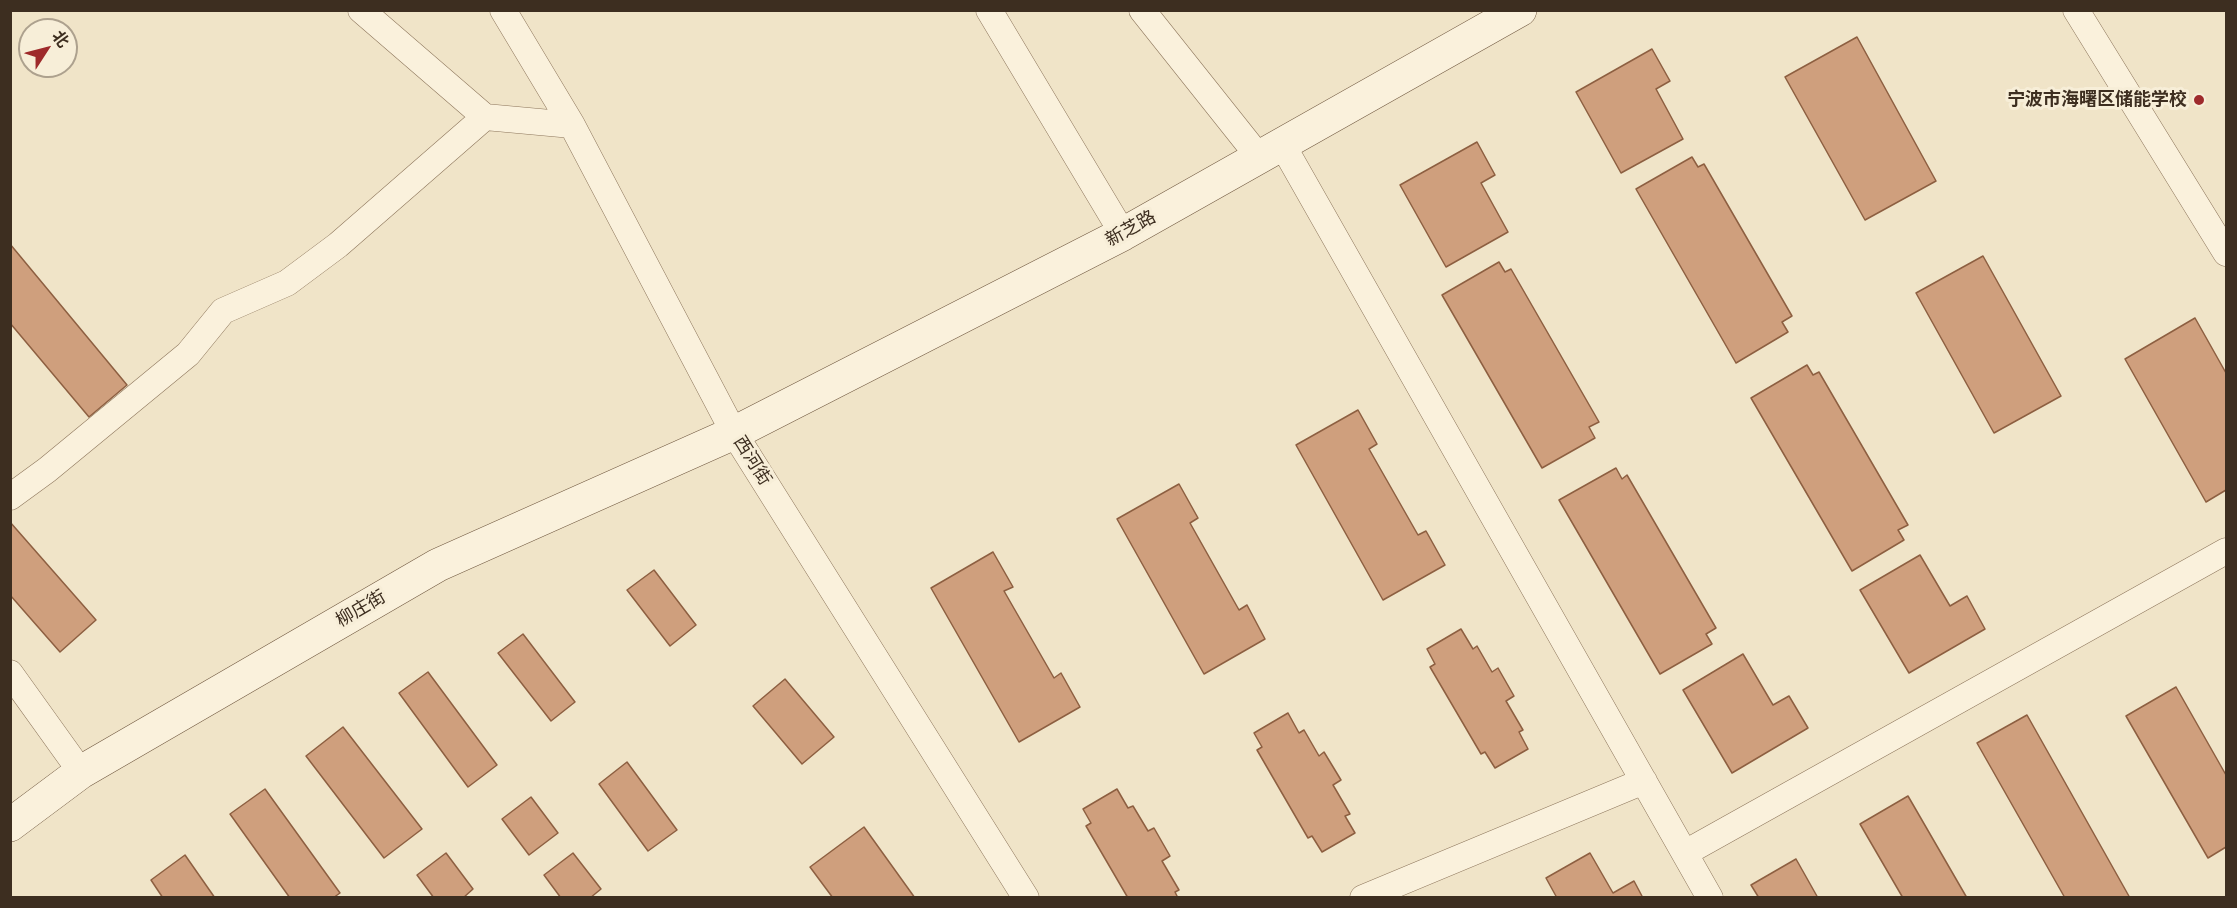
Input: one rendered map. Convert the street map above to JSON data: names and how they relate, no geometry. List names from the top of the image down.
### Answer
{
  "streets": {
    "main road": ["新芝路", "柳庄街"],
    "street": ["西河街"]
  },
  "crossings": [
    ["新芝路", "西河街"],
    ["新芝路", "柳庄街"],
    ["西河街", "柳庄街"]
  ],
  "places": ["宁波市海曙区储能学校"],
  "north": "top right"
}
